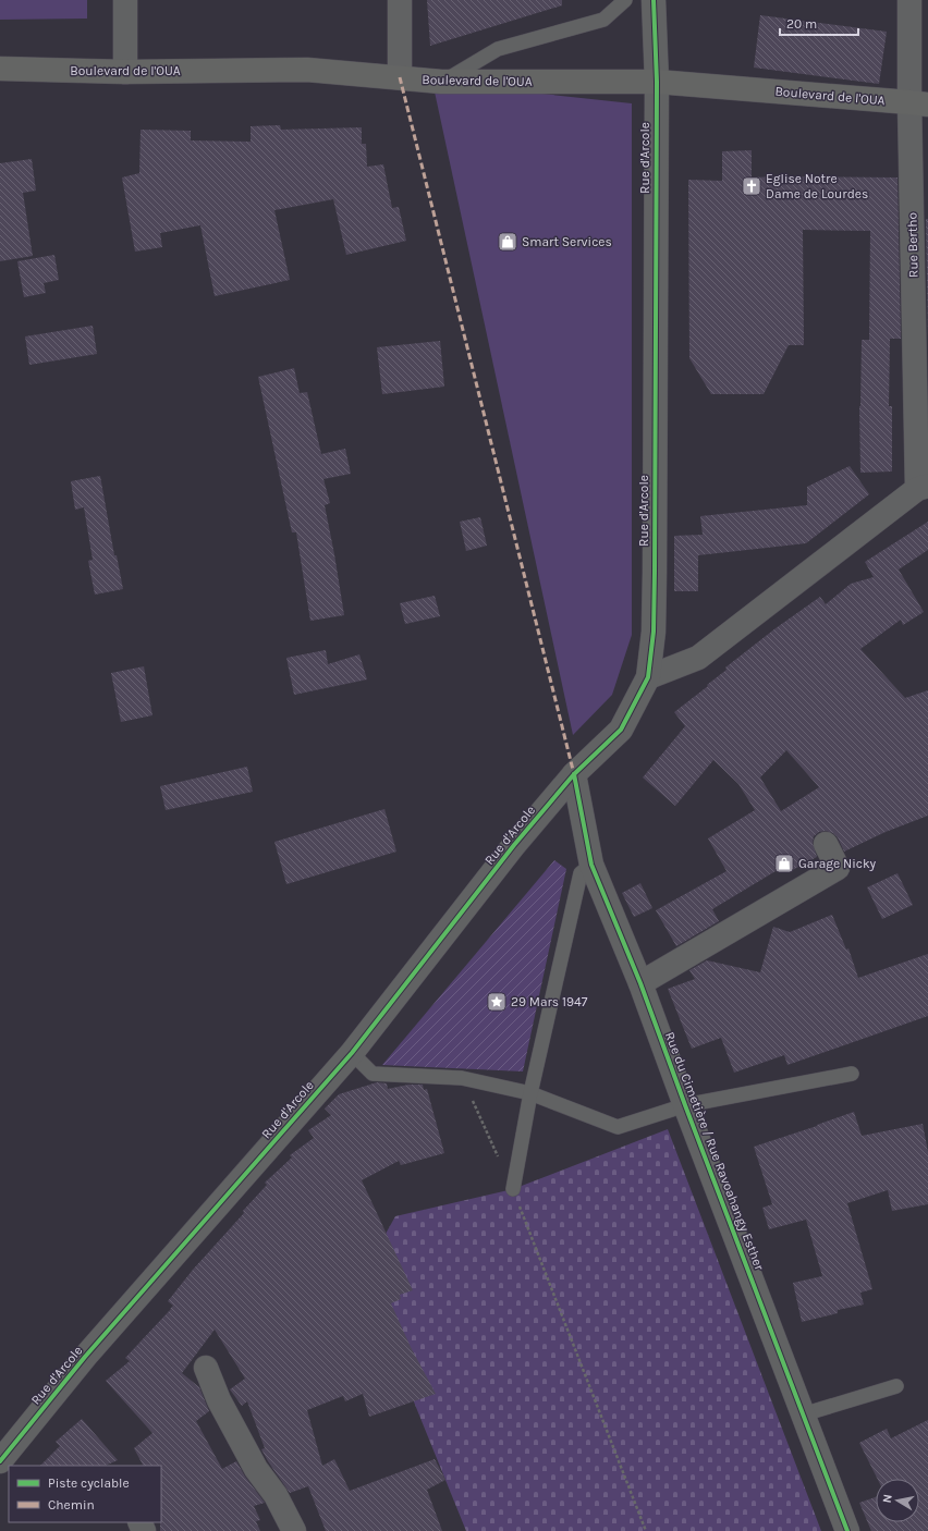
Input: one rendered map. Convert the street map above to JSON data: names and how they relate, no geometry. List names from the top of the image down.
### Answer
{
  "streets": {
    "main road": ["Boulevard de l'OUA"],
    "street": ["Rue d'Arcole", "Rue Bertho", "Rue du Cimetière / Rue Ravoahangy Esther"]
  },
  "crossings": [
    ["Boulevard de l'OUA", "Rue d'Arcole"],
    ["Boulevard de l'OUA", "Rue Bertho"],
    ["Rue d'Arcole", "Rue du Cimetière / Rue Ravoahangy Esther"]
  ],
  "places": {
    "church": ["Eglise Notre Dame de Lourdes"],
    "shop": ["Smart Services", "Garage Nicky"],
    "place": ["29 Mars 1947"]
  },
  "legend": ["Piste cyclable", "Chemin"],
  "scale_bar": "20 m",
  "north": "left"
}
